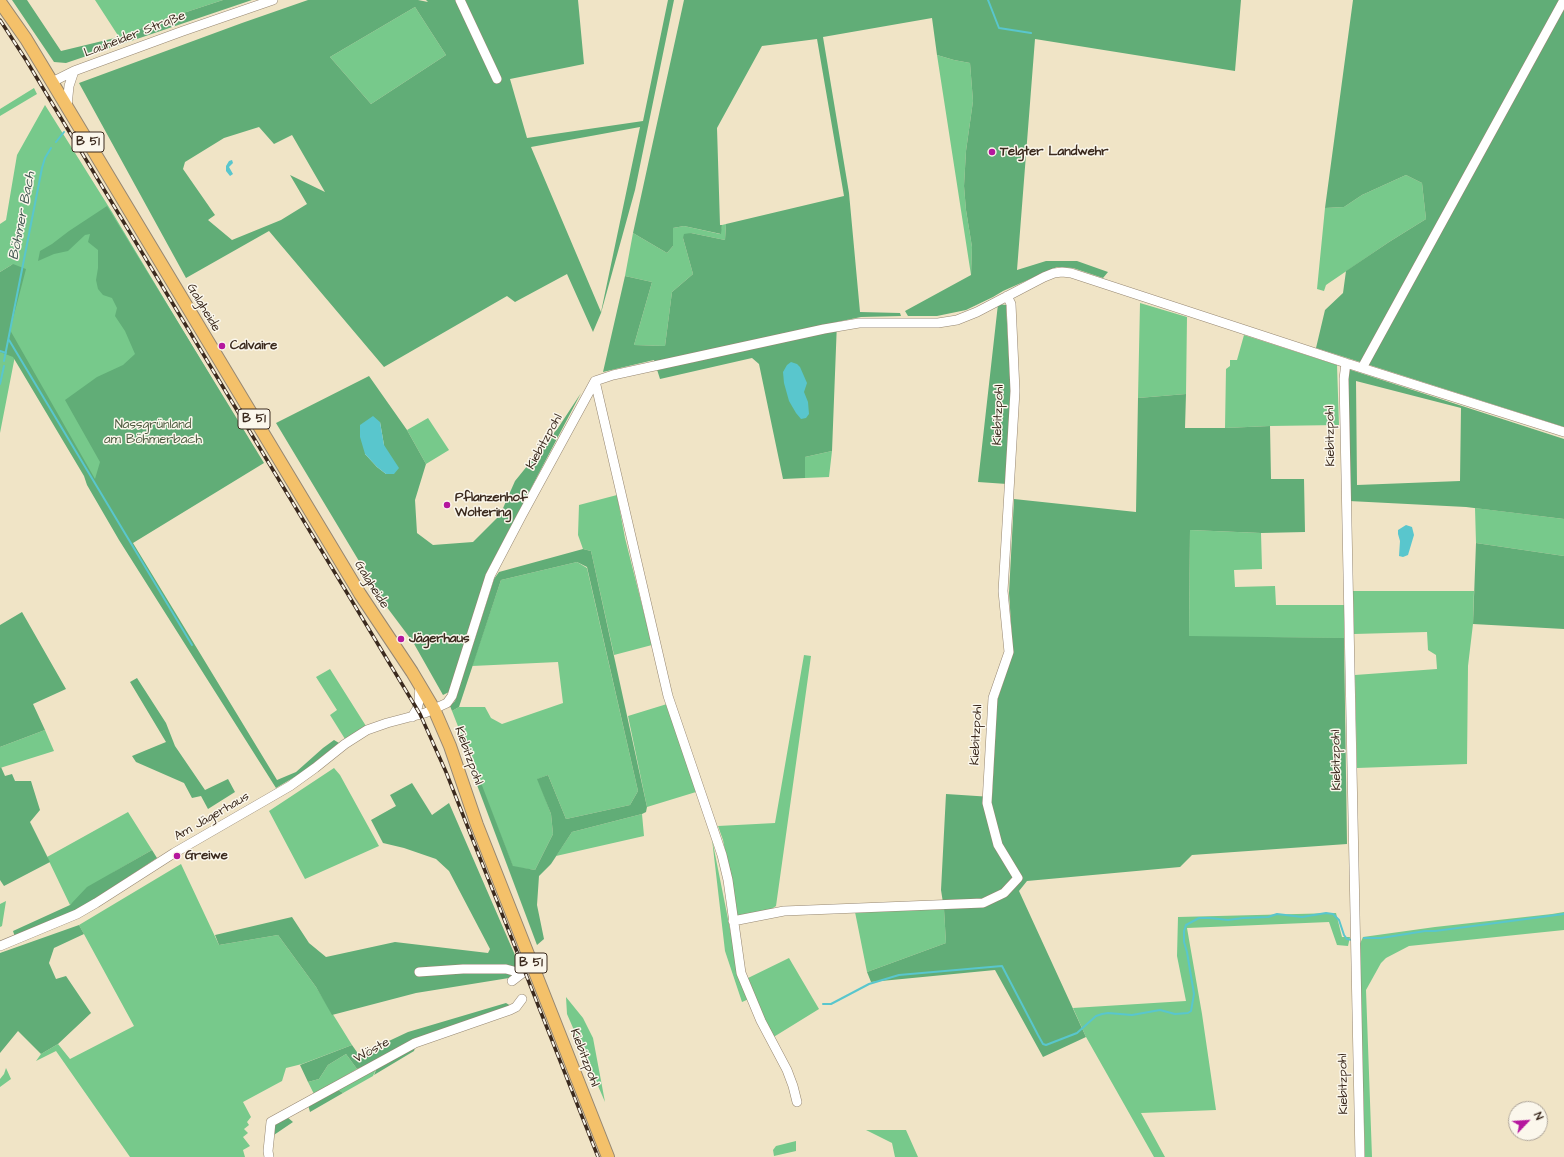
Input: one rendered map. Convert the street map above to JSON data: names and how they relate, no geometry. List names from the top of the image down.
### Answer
{
  "streets": {
    "main road": ["B 51", "Galgheide", "Kiebitzpohl"],
    "street": ["Lauheider Straße", "Am Jägerhaus", "Wöste"]
  },
  "crossings": [
    ["Lauheider Straße", "Galgheide"],
    ["Galgheide", "Kiebitzpohl"],
    ["Galgheide", "Am Jägerhaus"],
    ["Kiebitzpohl", "Am Jägerhaus"]
  ],
  "water": ["Böhmer Bach"],
  "parks": ["Nassgrünland am Böhmerbach"],
  "places": [
    "Telgter Landwehr",
    "Calvaire",
    "Pflanzenhof Woltering",
    "Jägerhaus",
    "Greiwe"
  ],
  "north": "top right"
}
